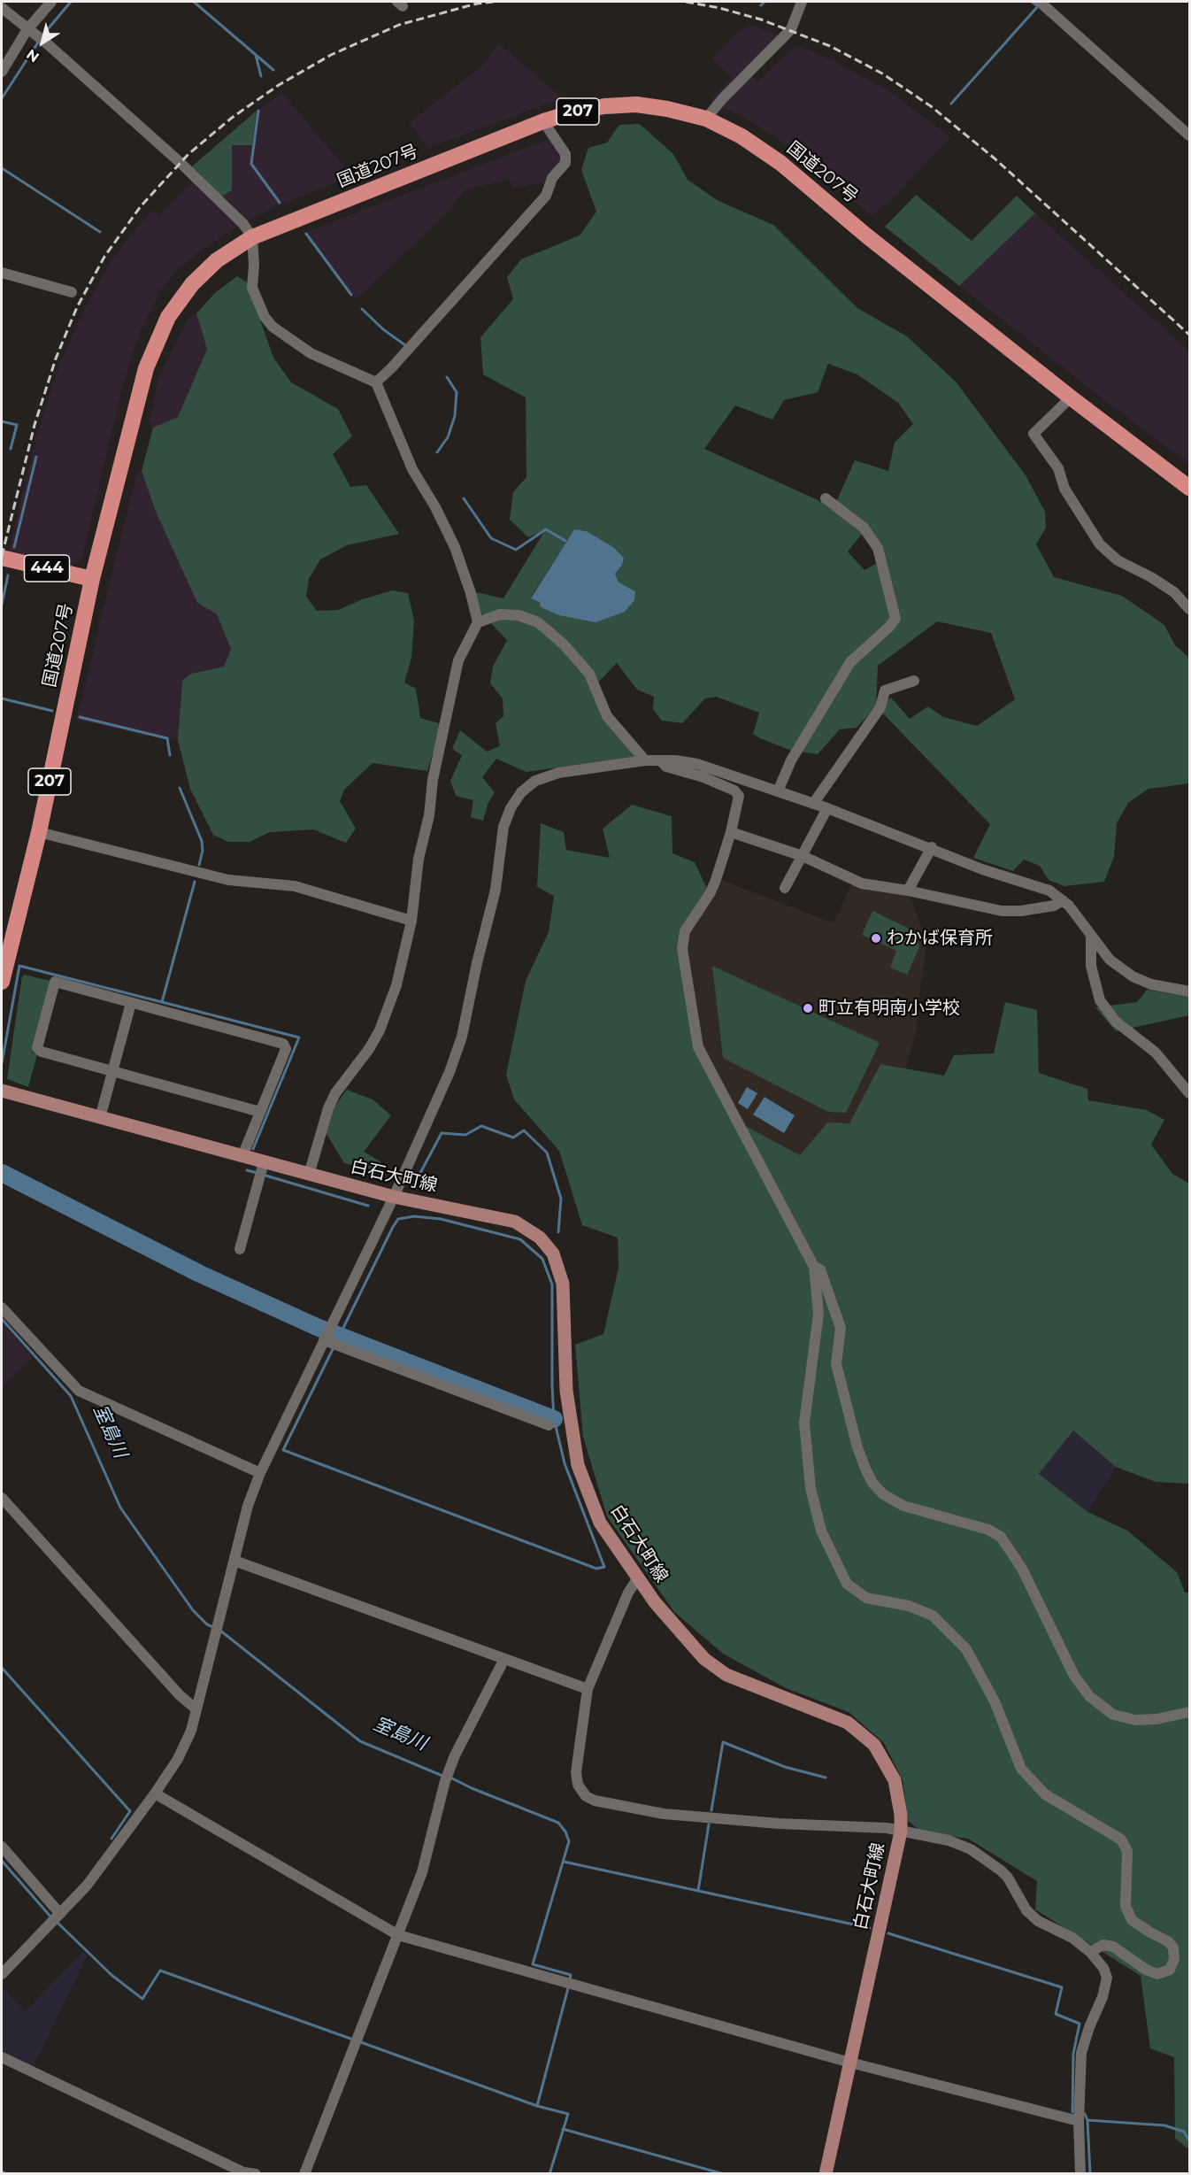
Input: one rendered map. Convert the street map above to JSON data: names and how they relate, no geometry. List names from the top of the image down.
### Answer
{
  "streets": {
    "highway": ["207", "国道207号", "444"],
    "main road": ["白石大町線"]
  },
  "crossings": [
    ["国道207号", "444"]
  ],
  "water": ["室島川"],
  "places": ["わかば保育所", "町立有明南小学校"],
  "north": "bottom left"
}
